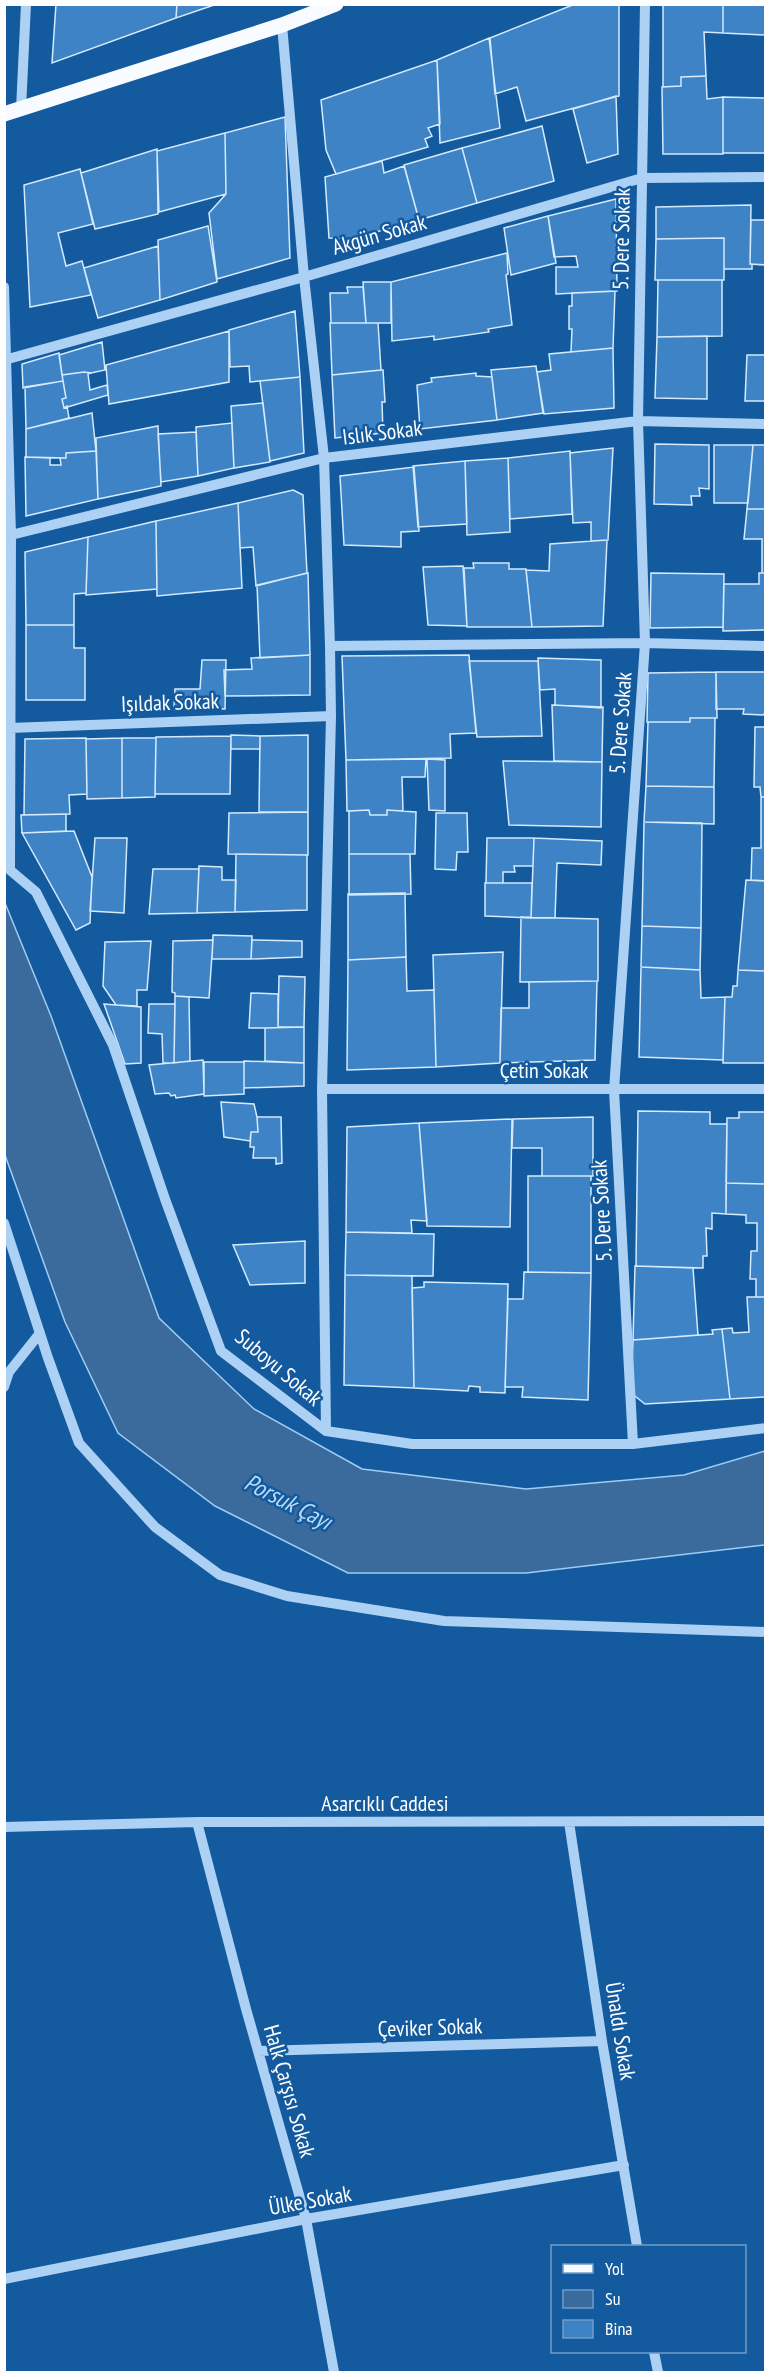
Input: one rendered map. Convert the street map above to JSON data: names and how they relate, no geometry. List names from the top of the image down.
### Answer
{
  "streets": {
    "street": [
      "Akgün Sokak",
      "5. Dere Sokak",
      "Islık Sokak",
      "Işıldak Sokak",
      "Çetin Sokak",
      "Suboyu Sokak",
      "Asarcıklı Caddesi",
      "Çeviker Sokak",
      "Ünaldı Sokak",
      "Halk Çarşısı Sokak",
      "Ülke Sokak"
    ]
  },
  "crossings": [
    ["Akgün Sokak", "5. Dere Sokak"],
    ["5. Dere Sokak", "Islık Sokak"],
    ["5. Dere Sokak", "Çetin Sokak"],
    ["5. Dere Sokak", "Suboyu Sokak"],
    ["Asarcıklı Caddesi", "Ünaldı Sokak"],
    ["Asarcıklı Caddesi", "Halk Çarşısı Sokak"],
    ["Çeviker Sokak", "Ünaldı Sokak"],
    ["Çeviker Sokak", "Halk Çarşısı Sokak"],
    ["Ünaldı Sokak", "Ülke Sokak"],
    ["Halk Çarşısı Sokak", "Ülke Sokak"]
  ],
  "water": ["Porsuk Çayı"],
  "legend": ["Yol", "Su", "Bina"]
}
